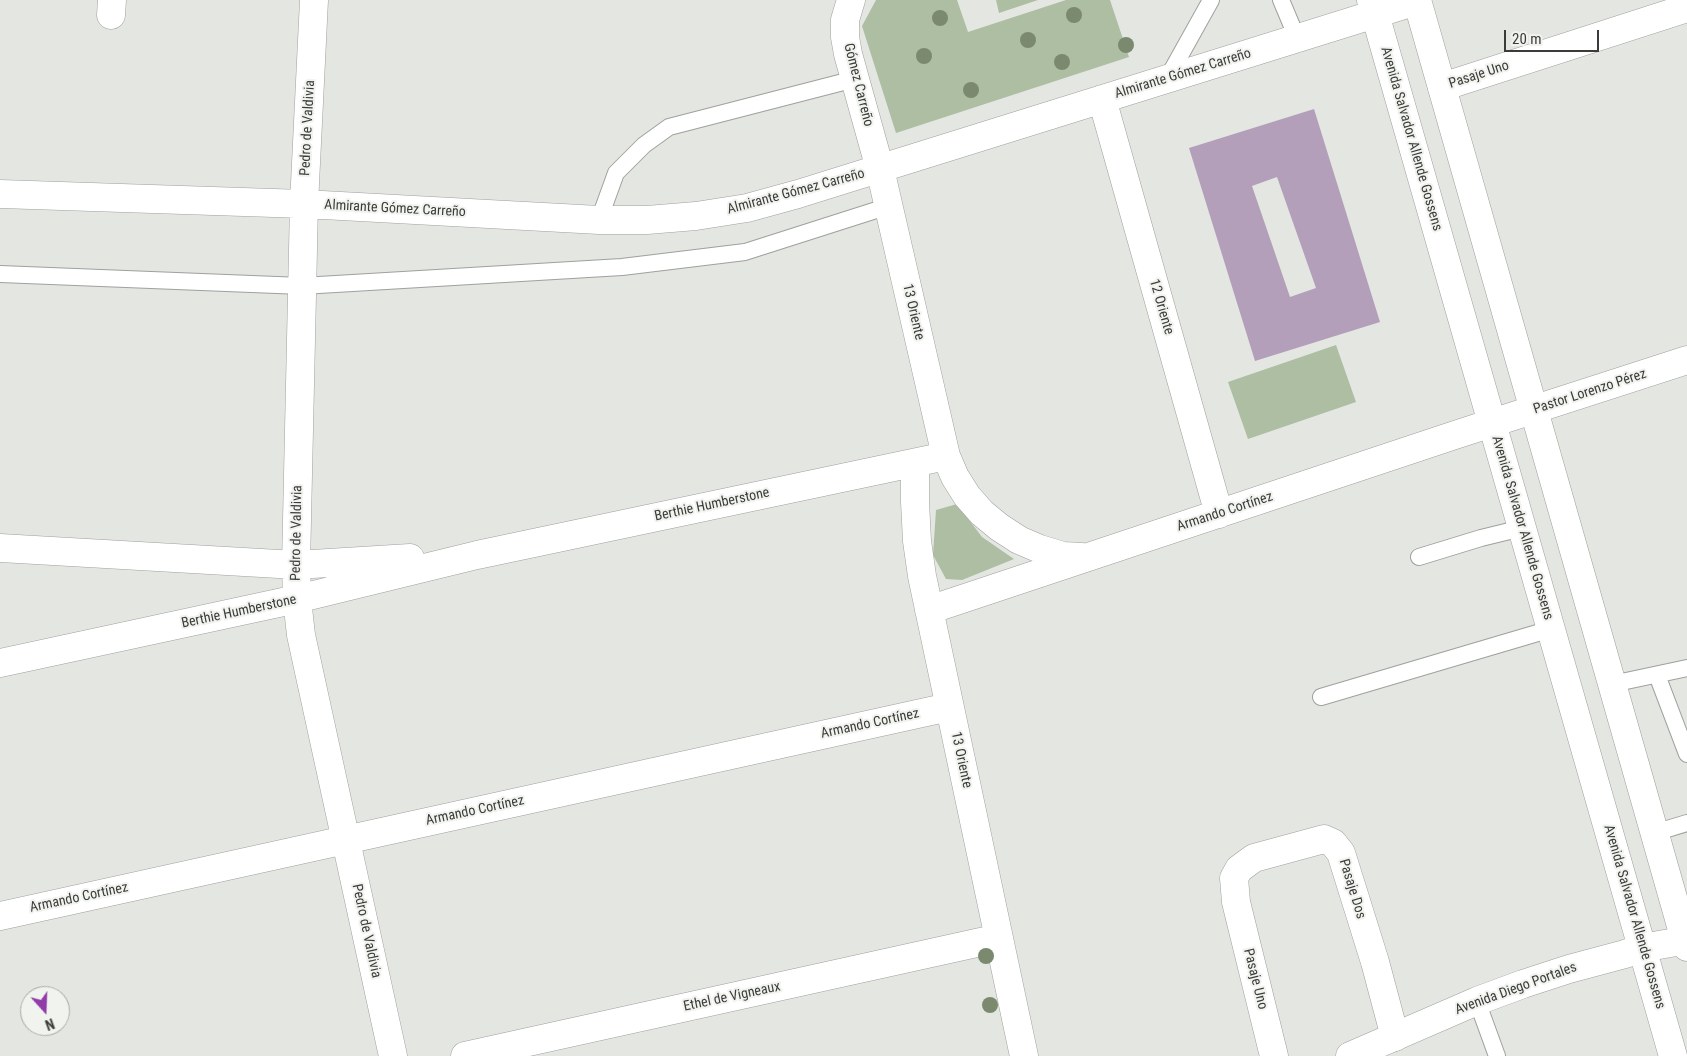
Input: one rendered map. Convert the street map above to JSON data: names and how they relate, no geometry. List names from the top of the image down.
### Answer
{
  "streets": {
    "street": [
      "Almirante Gómez Carreño",
      "Pasaje Uno",
      "Gómez Carreño",
      "Pedro de Valdivia",
      "Avenida Salvador Allende Gossens",
      "12 Oriente",
      "13 Oriente",
      "Pastor Lorenzo Pérez",
      "Berthie Humberstone",
      "Armando Cortínez",
      "Pasaje Dos",
      "Avenida Diego Portales",
      "Ethel de Vigneaux"
    ]
  },
  "crossings": [
    ["Almirante Gómez Carreño", "Gómez Carreño"],
    ["Almirante Gómez Carreño", "Pedro de Valdivia"],
    ["Almirante Gómez Carreño", "Avenida Salvador Allende Gossens"],
    ["Almirante Gómez Carreño", "12 Oriente"],
    ["Almirante Gómez Carreño", "13 Oriente"],
    ["Pasaje Uno", "Pasaje Dos"],
    ["Gómez Carreño", "13 Oriente"],
    ["Pedro de Valdivia", "Berthie Humberstone"],
    ["Pedro de Valdivia", "Armando Cortínez"],
    ["Avenida Salvador Allende Gossens", "Pastor Lorenzo Pérez"],
    ["Avenida Salvador Allende Gossens", "Armando Cortínez"],
    ["Avenida Salvador Allende Gossens", "Avenida Diego Portales"],
    ["12 Oriente", "Armando Cortínez"],
    ["13 Oriente", "Berthie Humberstone"],
    ["13 Oriente", "Armando Cortínez"],
    ["13 Oriente", "Ethel de Vigneaux"],
    ["Pastor Lorenzo Pérez", "Armando Cortínez"],
    ["Pasaje Dos", "Avenida Diego Portales"]
  ],
  "scale_bar": "20 m",
  "north": "bottom"
}
